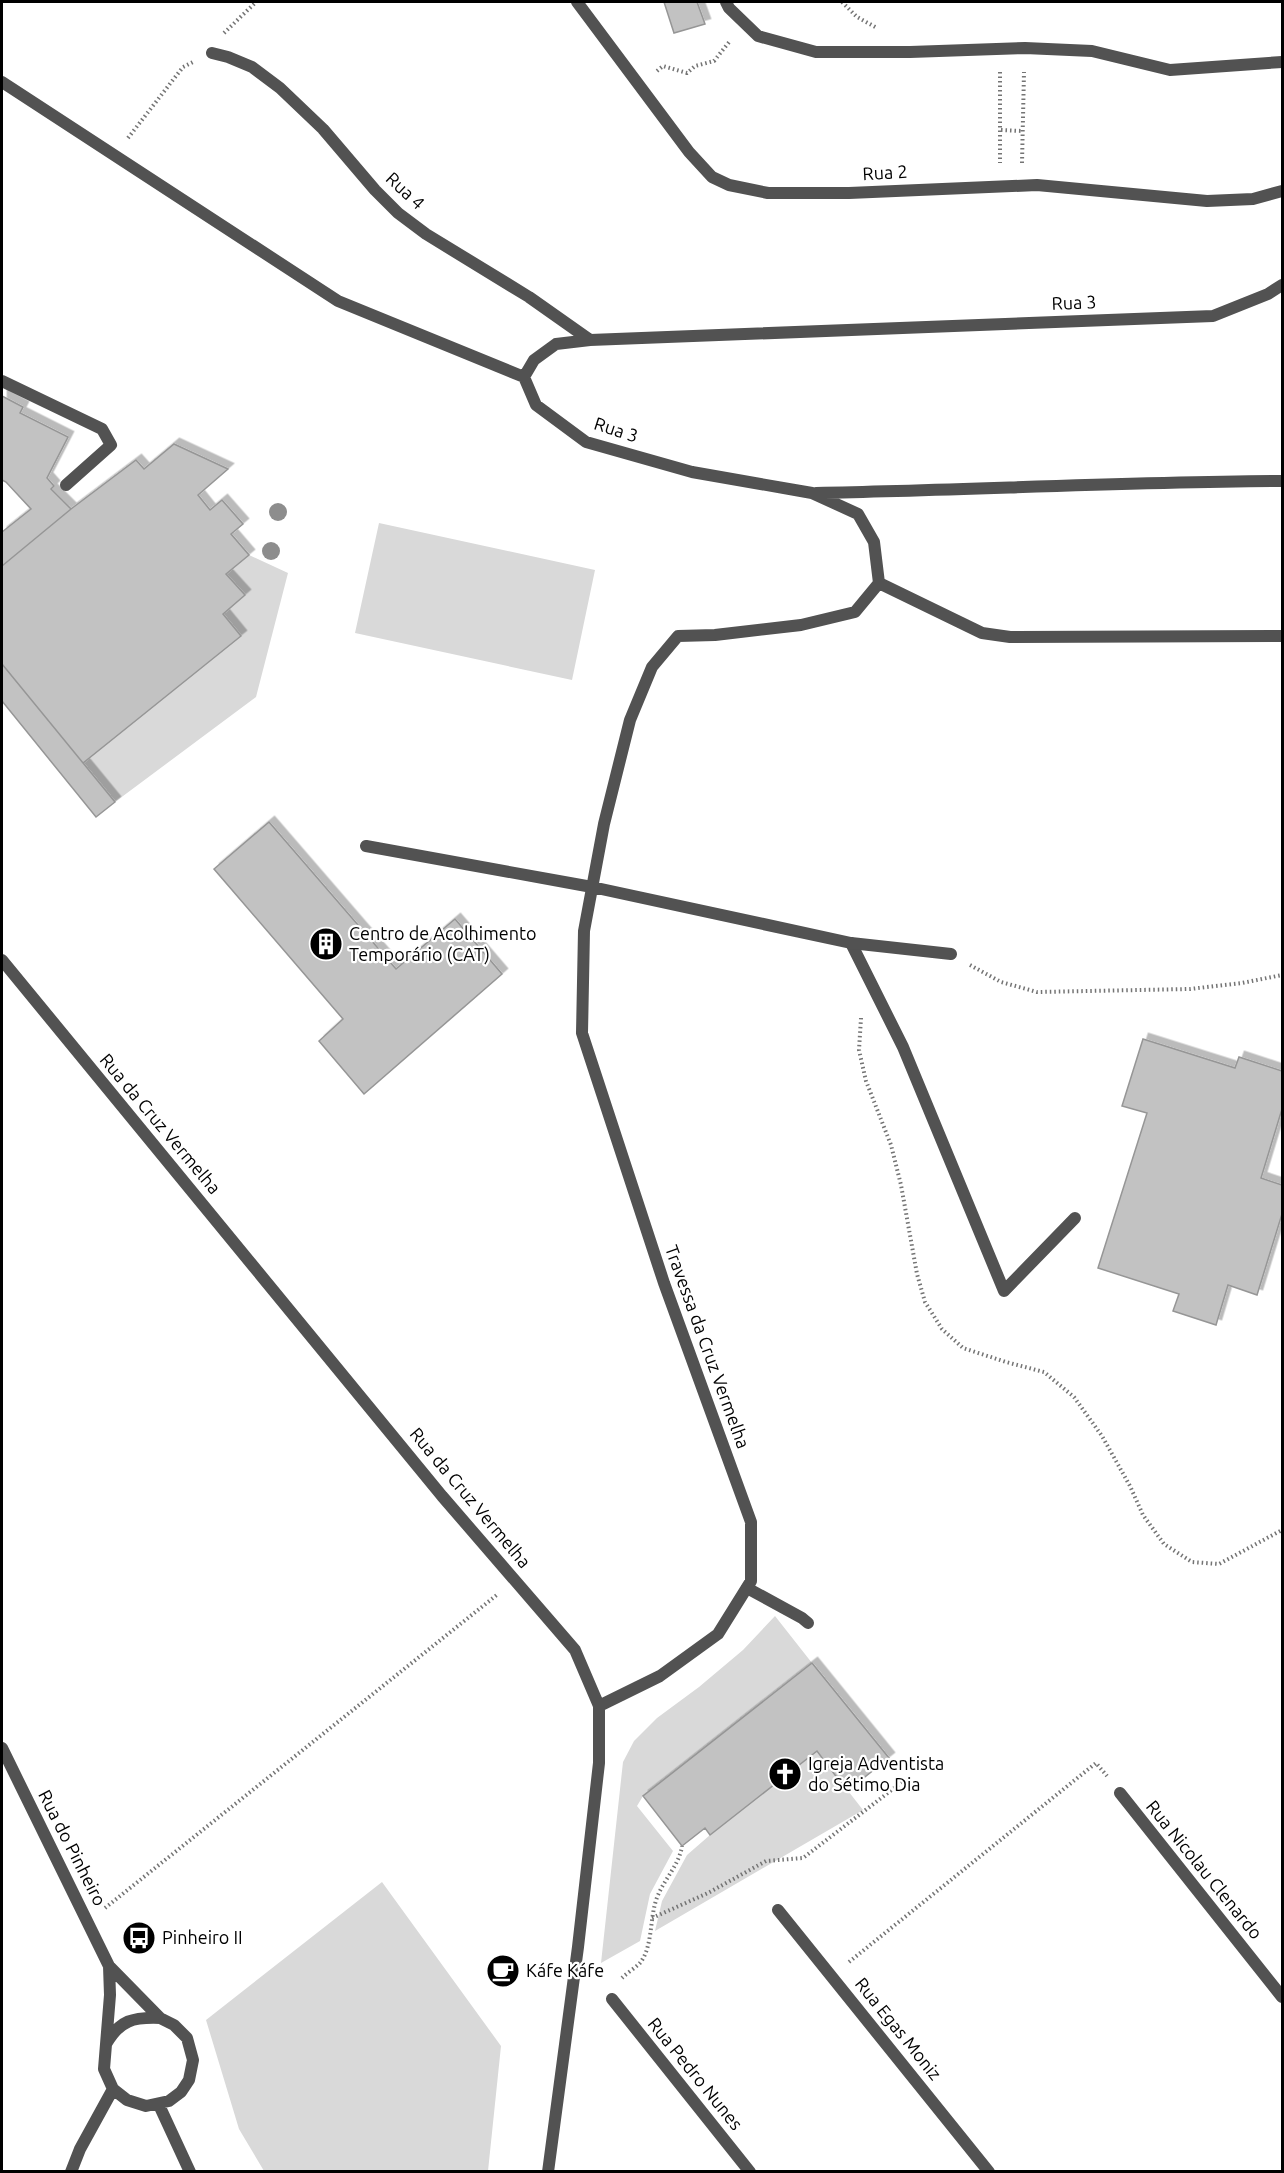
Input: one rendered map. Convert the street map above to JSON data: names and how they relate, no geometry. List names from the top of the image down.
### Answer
{
  "streets": {
    "street": [
      "Rua 2",
      "Rua 4",
      "Rua 3",
      "Rua da Cruz Vermelha",
      "Travessa da Cruz Vermelha",
      "Rua do Pinheiro",
      "Rua Nicolau Clenardo",
      "Rua Egas Moniz",
      "Rua Pedro Nunes"
    ]
  },
  "crossings": [
    ["Rua 4", "Rua 3"],
    ["Rua da Cruz Vermelha", "Travessa da Cruz Vermelha"]
  ],
  "places": {
    "building": ["Centro de Acolhimento Temporário (CAT)"],
    "church": ["Igreja Adventista do Sétimo Dia"],
    "bus stop": ["Pinheiro II"],
    "cafe": ["Káfe Káfe"]
  }
}
